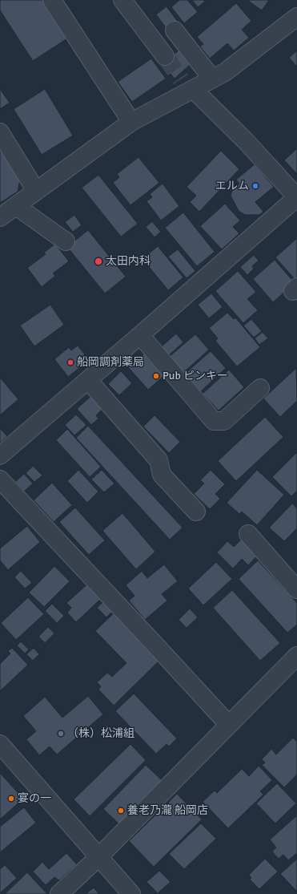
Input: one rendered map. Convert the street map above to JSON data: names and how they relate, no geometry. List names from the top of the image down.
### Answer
{
  "places": [
    "エルム",
    "太田内科",
    "船岡調剤薬局",
    "Pub ピンキー",
    "（株）松浦組",
    "宴の一",
    "養老乃瀧 船岡店"
  ]
}
